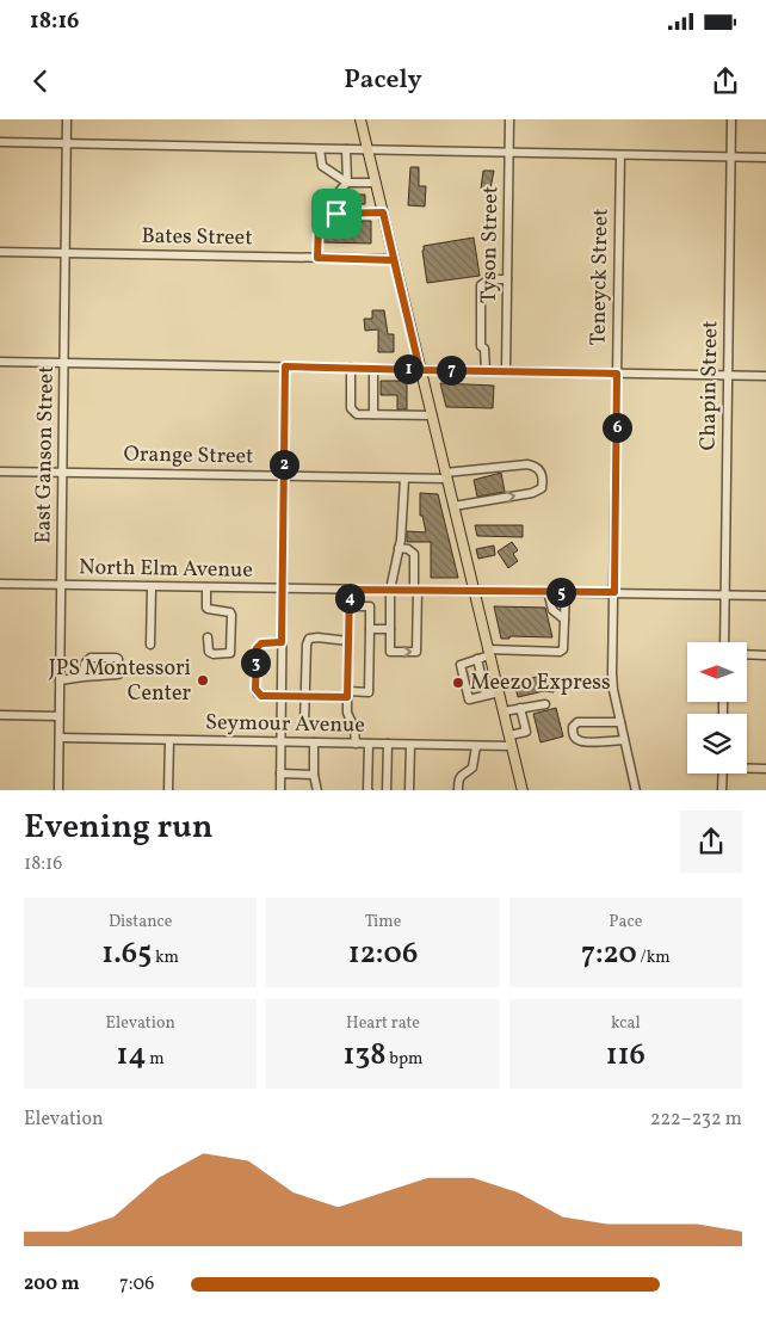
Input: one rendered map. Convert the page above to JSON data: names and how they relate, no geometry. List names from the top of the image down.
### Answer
{
  "streets": {
    "street": [
      "Bates Street",
      "Tyson Street",
      "Teneyck Street",
      "Chapin Street",
      "East Ganson Street",
      "Orange Street",
      "North Elm Avenue",
      "Seymour Avenue"
    ]
  },
  "crossings": [
    ["Bates Street", "East Ganson Street"],
    ["Teneyck Street", "North Elm Avenue"],
    ["Chapin Street", "North Elm Avenue"],
    ["East Ganson Street", "Orange Street"],
    ["East Ganson Street", "North Elm Avenue"],
    ["East Ganson Street", "Seymour Avenue"]
  ],
  "places": ["JPS Montessori Center", "Meezo Express"],
  "north": "left",
  "page": {
    "status": "18:16",
    "header": "Pacely",
    "pins": [
      "1",
      "7",
      "6",
      "2",
      "5",
      "4",
      "3"
    ],
    "heading": ["Evening run", "18:16"],
    "stats": [
      ["Distance", "1.65 km"],
      ["Time", "12:06"],
      ["Pace", "7:20 /km"],
      ["Elevation", "14 m"],
      ["Heart rate", "138 bpm"],
      ["kcal", "116"]
    ],
    "chart": ["Elevation", "222–232 m"],
    "list": [
      {
        "name": "200 m",
        "note": "7:06"
      }
    ]
  }
}
